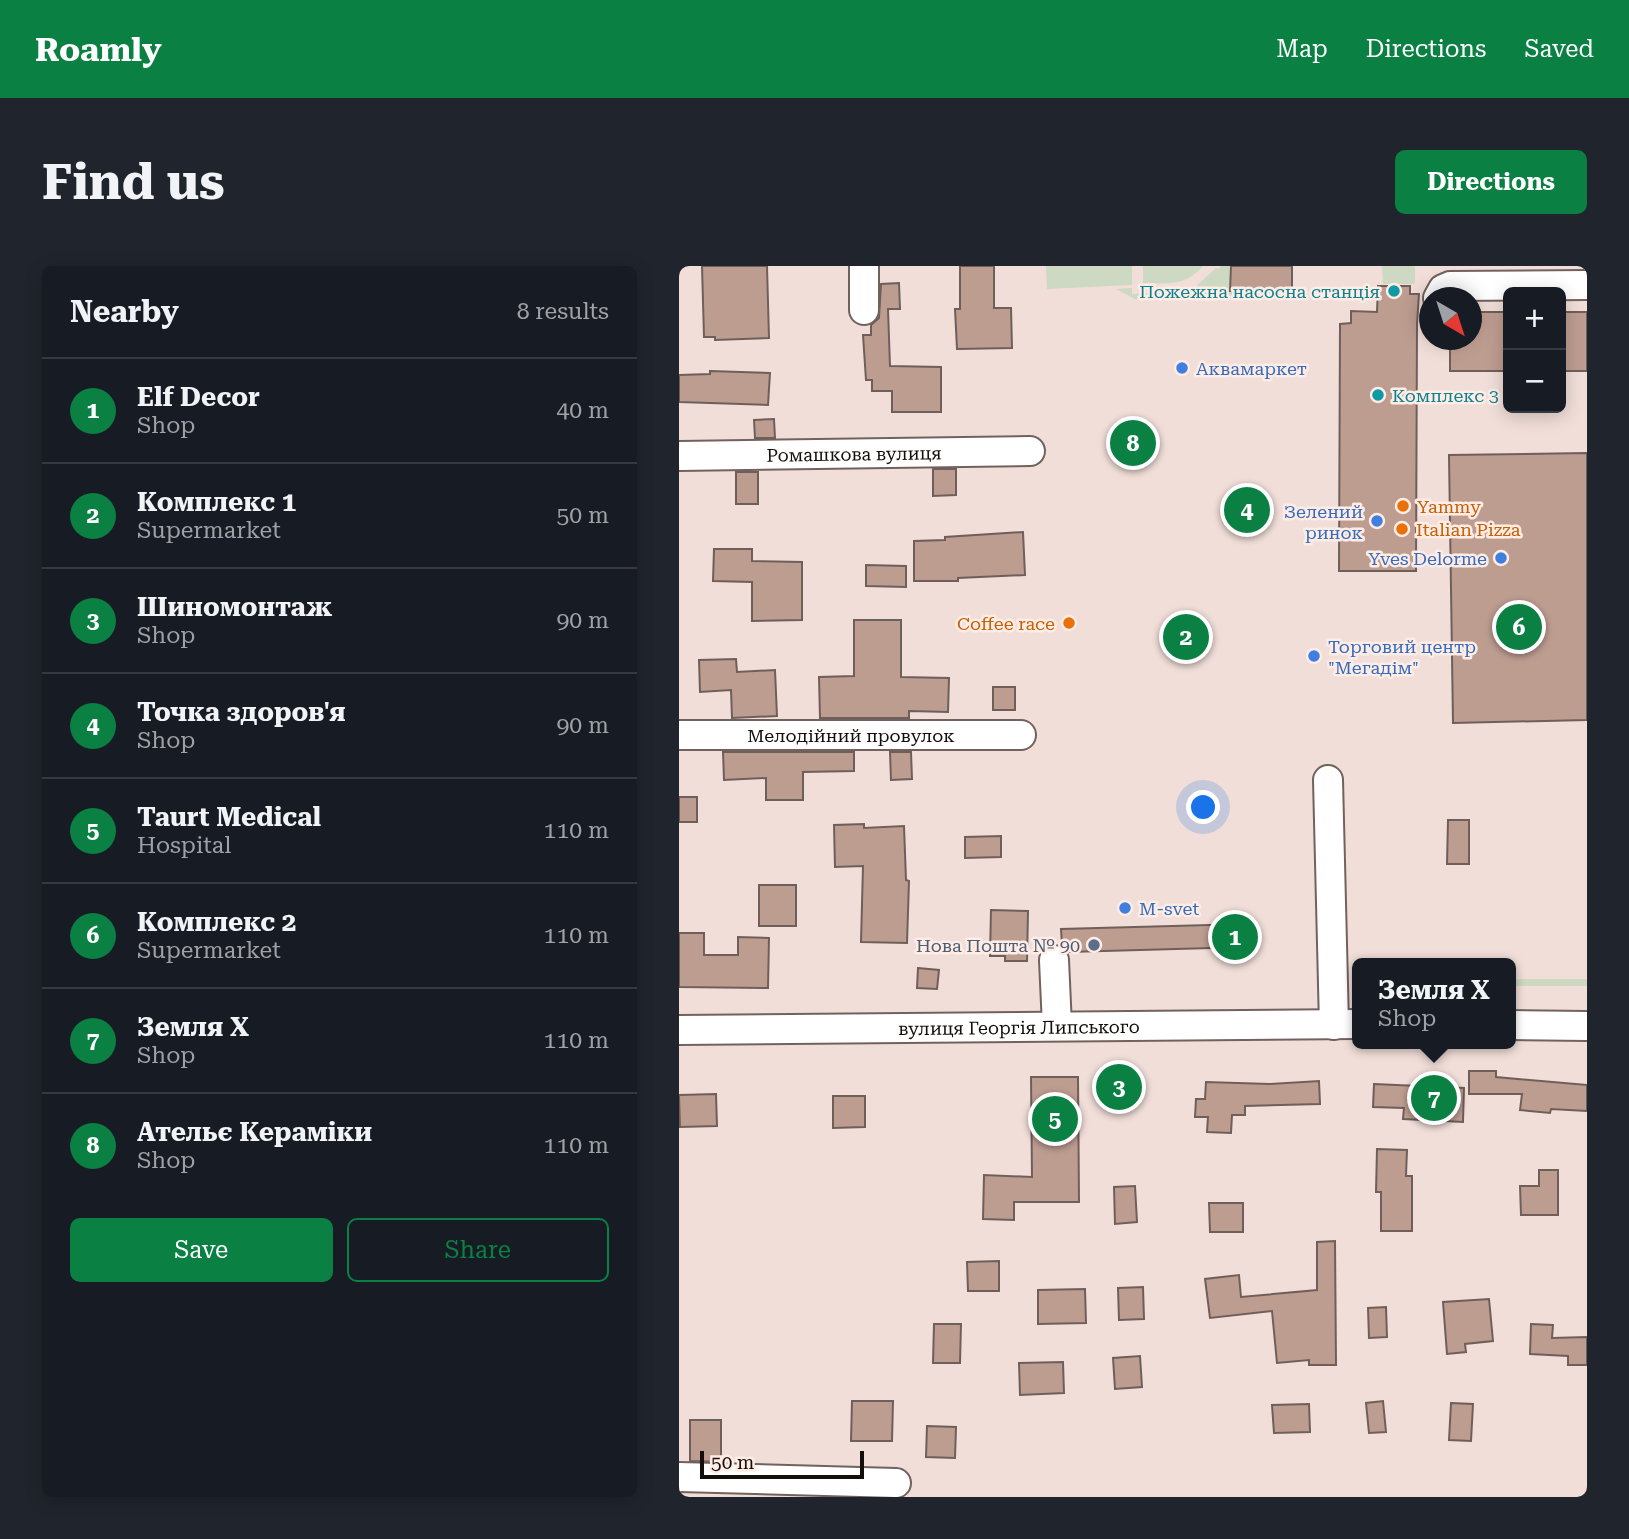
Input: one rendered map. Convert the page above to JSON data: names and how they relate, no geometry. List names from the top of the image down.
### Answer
{
  "streets": {
    "street": ["Ромашкова вулиця", "Мелодійний провулок", "вулиця Георгія Липського"]
  },
  "places": [
    "Пожежна насосна станція",
    "Аквамаркет",
    "Комплекс 3",
    "Yammy",
    "Зелений ринок",
    "Italian Pizza",
    "Yves Delorme",
    "Coffee race",
    "Торговий центр \"Мегадім\"",
    "M-svet",
    "Нова Пошта № 90"
  ],
  "scale_bar": "50 m",
  "north": "bottom right",
  "page": {
    "header": "Roamly",
    "nav": ["Map", "Directions", "Saved"],
    "buttons": [
      "Directions",
      ["Save", "Share"]
    ],
    "title": "Find us",
    "heading": ["Nearby", "8 results"],
    "map_buttons": ["+", "−"],
    "list": [
      {
        "mark": "1",
        "name": "Elf Decor",
        "note": "Shop",
        "value": "40 m"
      },
      {
        "mark": "2",
        "name": "Комплекс 1",
        "note": "Supermarket",
        "value": "50 m"
      },
      {
        "mark": "3",
        "name": "Шиномонтаж",
        "note": "Shop",
        "value": "90 m"
      },
      {
        "mark": "4",
        "name": "Точка здоров'я",
        "note": "Shop",
        "value": "90 m"
      },
      {
        "mark": "5",
        "name": "Taurt Medical",
        "note": "Hospital",
        "value": "110 m"
      },
      {
        "mark": "6",
        "name": "Комплекс 2",
        "note": "Supermarket",
        "value": "110 m"
      },
      {
        "mark": "7",
        "name": "Земля Х",
        "note": "Shop",
        "value": "110 m"
      },
      {
        "mark": "8",
        "name": "Ательє Кераміки",
        "note": "Shop",
        "value": "110 m"
      }
    ],
    "pins": [
      "8",
      "4",
      "6",
      "2",
      "1",
      "3",
      "7",
      "5"
    ],
    "popup": ["Земля Х", "Shop"],
    "scale": "50 m"
  }
}
